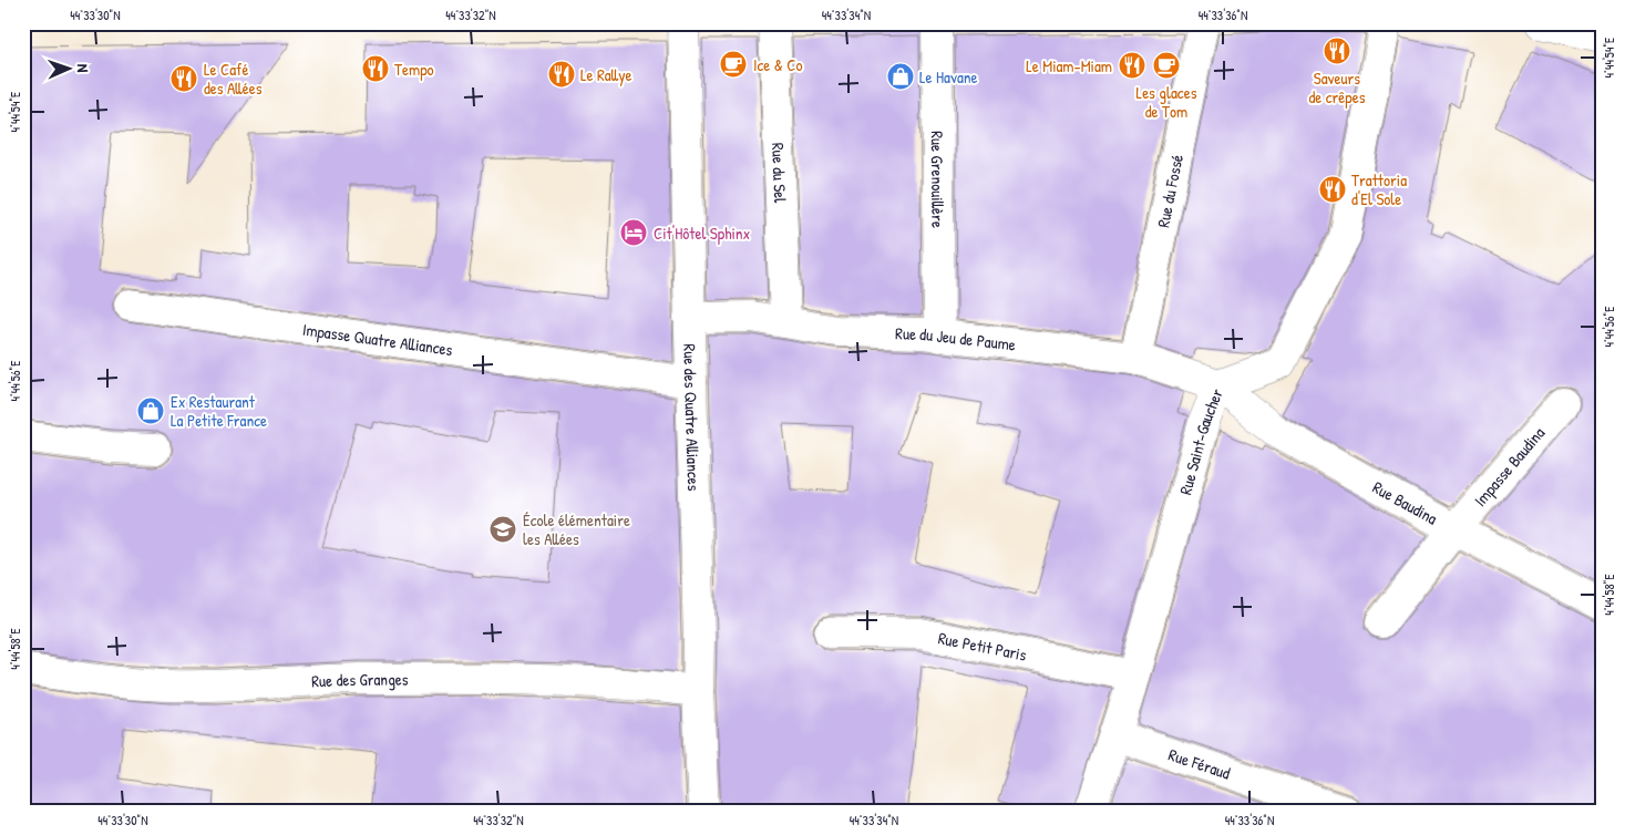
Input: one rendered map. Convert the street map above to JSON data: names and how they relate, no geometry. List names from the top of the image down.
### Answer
{
  "streets": {
    "street": [
      "Rue du Sel",
      "Rue Grenouillère",
      "Rue du Fossé",
      "Impasse Quatre Alliances",
      "Rue du Jeu de Paume",
      "Rue des Quatre Alliances",
      "Rue Saint-Gaucher",
      "Impasse Baudina",
      "Rue Baudina",
      "Rue Petit Paris",
      "Rue des Granges",
      "Rue Féraud"
    ]
  },
  "crossings": [
    ["Rue du Sel", "Rue du Jeu de Paume"],
    ["Rue Grenouillère", "Rue du Jeu de Paume"],
    ["Rue du Fossé", "Rue du Jeu de Paume"],
    ["Impasse Quatre Alliances", "Rue des Quatre Alliances"],
    ["Rue du Jeu de Paume", "Rue des Quatre Alliances"],
    ["Rue du Jeu de Paume", "Rue Saint-Gaucher"],
    ["Rue du Jeu de Paume", "Rue Baudina"],
    ["Rue des Quatre Alliances", "Rue des Granges"],
    ["Rue Saint-Gaucher", "Rue Baudina"],
    ["Rue Saint-Gaucher", "Rue Petit Paris"],
    ["Rue Saint-Gaucher", "Rue Féraud"],
    ["Impasse Baudina", "Rue Baudina"]
  ],
  "places": {
    "restaurant": [
      "Saveurs de crêpes",
      "Le Miam-Miam",
      "Tempo",
      "Le Rallye",
      "Le Café des Allées",
      "Trattoria d'El Sole"
    ],
    "cafe": ["Ice & Co", "Les glaces de Tom"],
    "shop": ["Le Havane", "Ex Restaurant La Petite France"],
    "hotel": ["Cit'Hôtel Sphinx"],
    "school or university": ["École élémentaire les Allées"]
  },
  "north": "right",
  "coordinates": [
    "44°33'30\"N",
    "44°33'32\"N",
    "44°33'34\"N",
    "44°33'36\"N",
    "4°44'54\"E",
    "4°44'56\"E",
    "4°44'58\"E"
  ]
}
